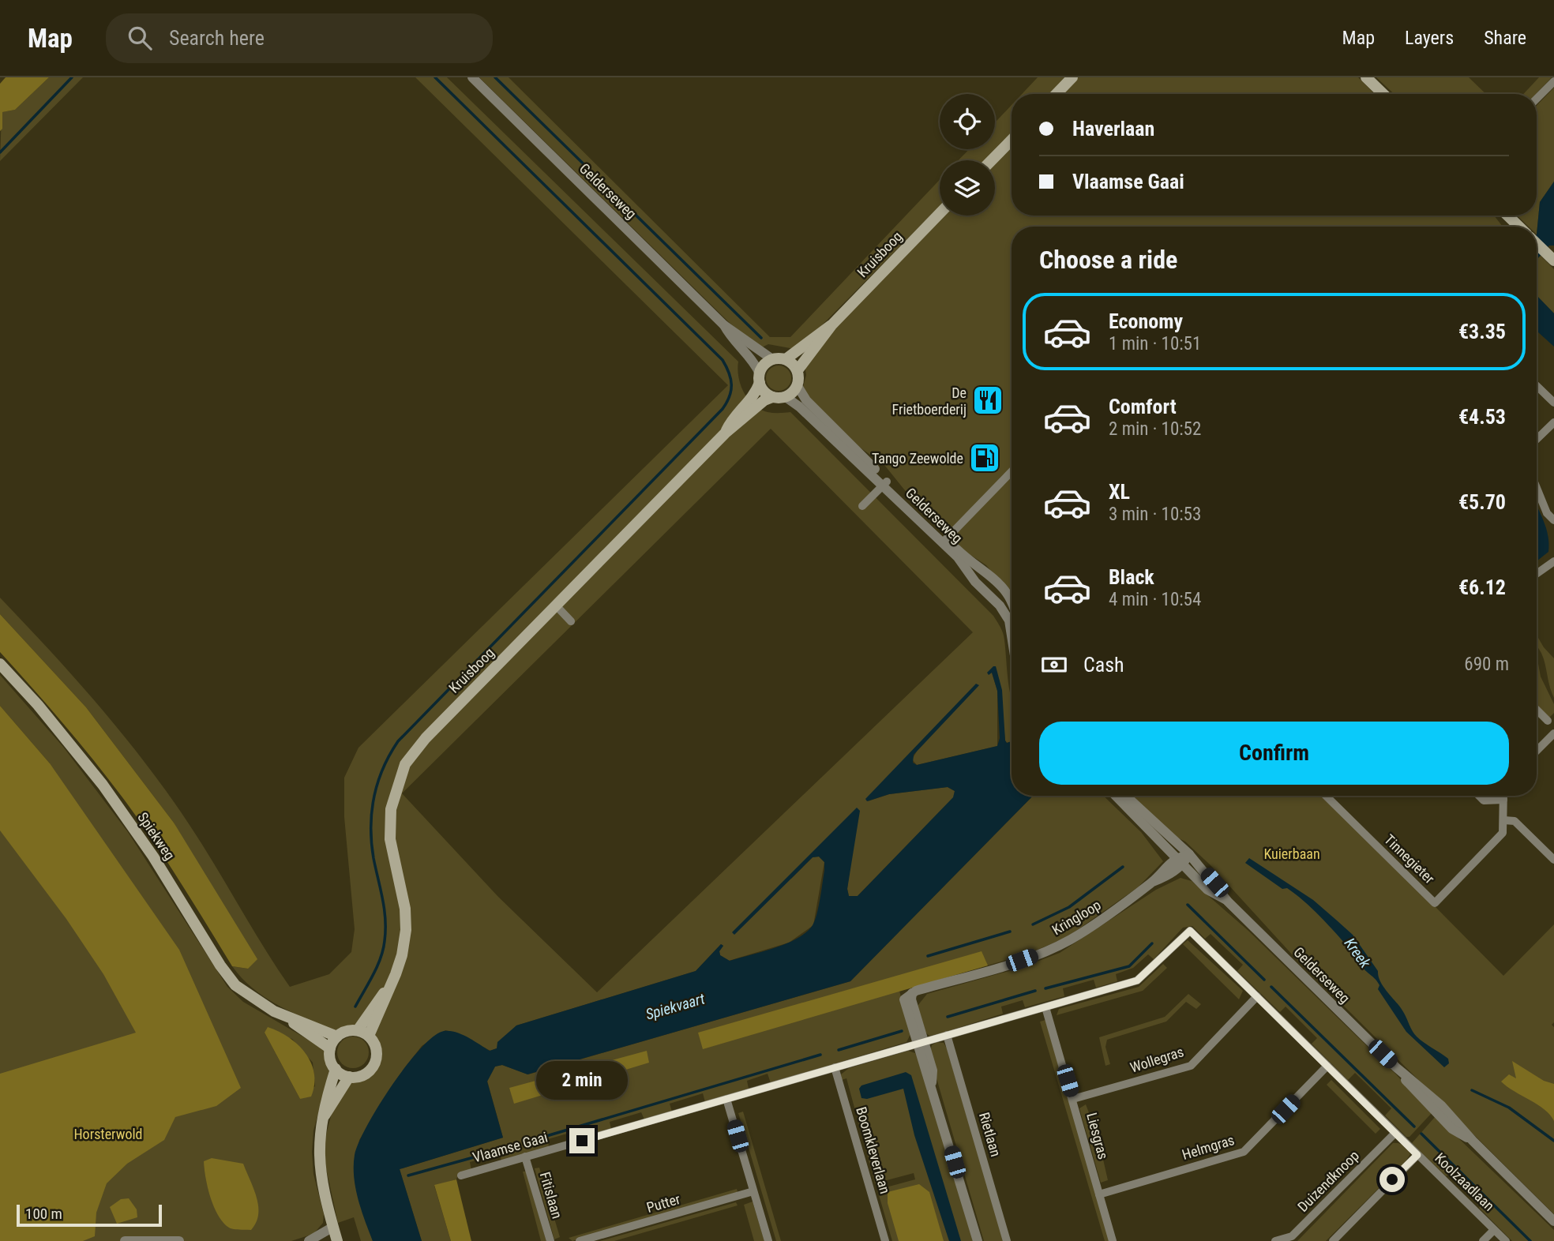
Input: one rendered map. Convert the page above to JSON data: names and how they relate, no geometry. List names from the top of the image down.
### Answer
{
  "streets": {
    "main road": ["Kruisboog", "Spiekweg"],
    "street": [
      "Gelderseweg",
      "Tinnegieter",
      "Kringloop",
      "Wollegras",
      "Rietlaan",
      "Liesgras",
      "Vlaamse Gaai",
      "Helmgras",
      "Boomkleverlaan",
      "Duizendknoop",
      "Koolzaadlaan",
      "Fitislaan",
      "Putter"
    ]
  },
  "crossings": [
    ["Gelderseweg", "Kruisboog"],
    ["Gelderseweg", "Kringloop"],
    ["Kruisboog", "Spiekweg"],
    ["Kringloop", "Vlaamse Gaai"],
    ["Kringloop", "Koolzaadlaan"],
    ["Wollegras", "Liesgras"],
    ["Wollegras", "Koolzaadlaan"],
    ["Rietlaan", "Koolzaadlaan"],
    ["Liesgras", "Helmgras"],
    ["Liesgras", "Koolzaadlaan"],
    ["Vlaamse Gaai", "Boomkleverlaan"],
    ["Vlaamse Gaai", "Koolzaadlaan"],
    ["Vlaamse Gaai", "Fitislaan"],
    ["Helmgras", "Koolzaadlaan"],
    ["Duizendknoop", "Koolzaadlaan"]
  ],
  "water": ["Kreek", "Spiekvaart"],
  "parks": ["Kuierbaan", "Horsterwold"],
  "places": {
    "restaurant": ["De Frietboerderij"],
    "fuel station": ["Tango Zeewolde"]
  },
  "scale_bar": "100 m",
  "page": {
    "header": "Map",
    "search": "Search here",
    "nav": ["Map", "Layers", "Share"],
    "banner": ["Haverlaan", "Vlaamse Gaai"],
    "heading": "Choose a ride",
    "list": [
      {
        "name": "Economy",
        "note": "1 min · 10:51",
        "value": "€3.35"
      },
      {
        "name": "Comfort",
        "note": "2 min · 10:52",
        "value": "€4.53"
      },
      {
        "name": "XL",
        "note": "3 min · 10:53",
        "value": "€5.70"
      },
      {
        "name": "Black",
        "note": "4 min · 10:54",
        "value": "€6.12"
      }
    ],
    "pay": ["Cash", "690 m"],
    "buttons": "Confirm",
    "bubble": "2 min",
    "scale": "100 m"
  }
}
